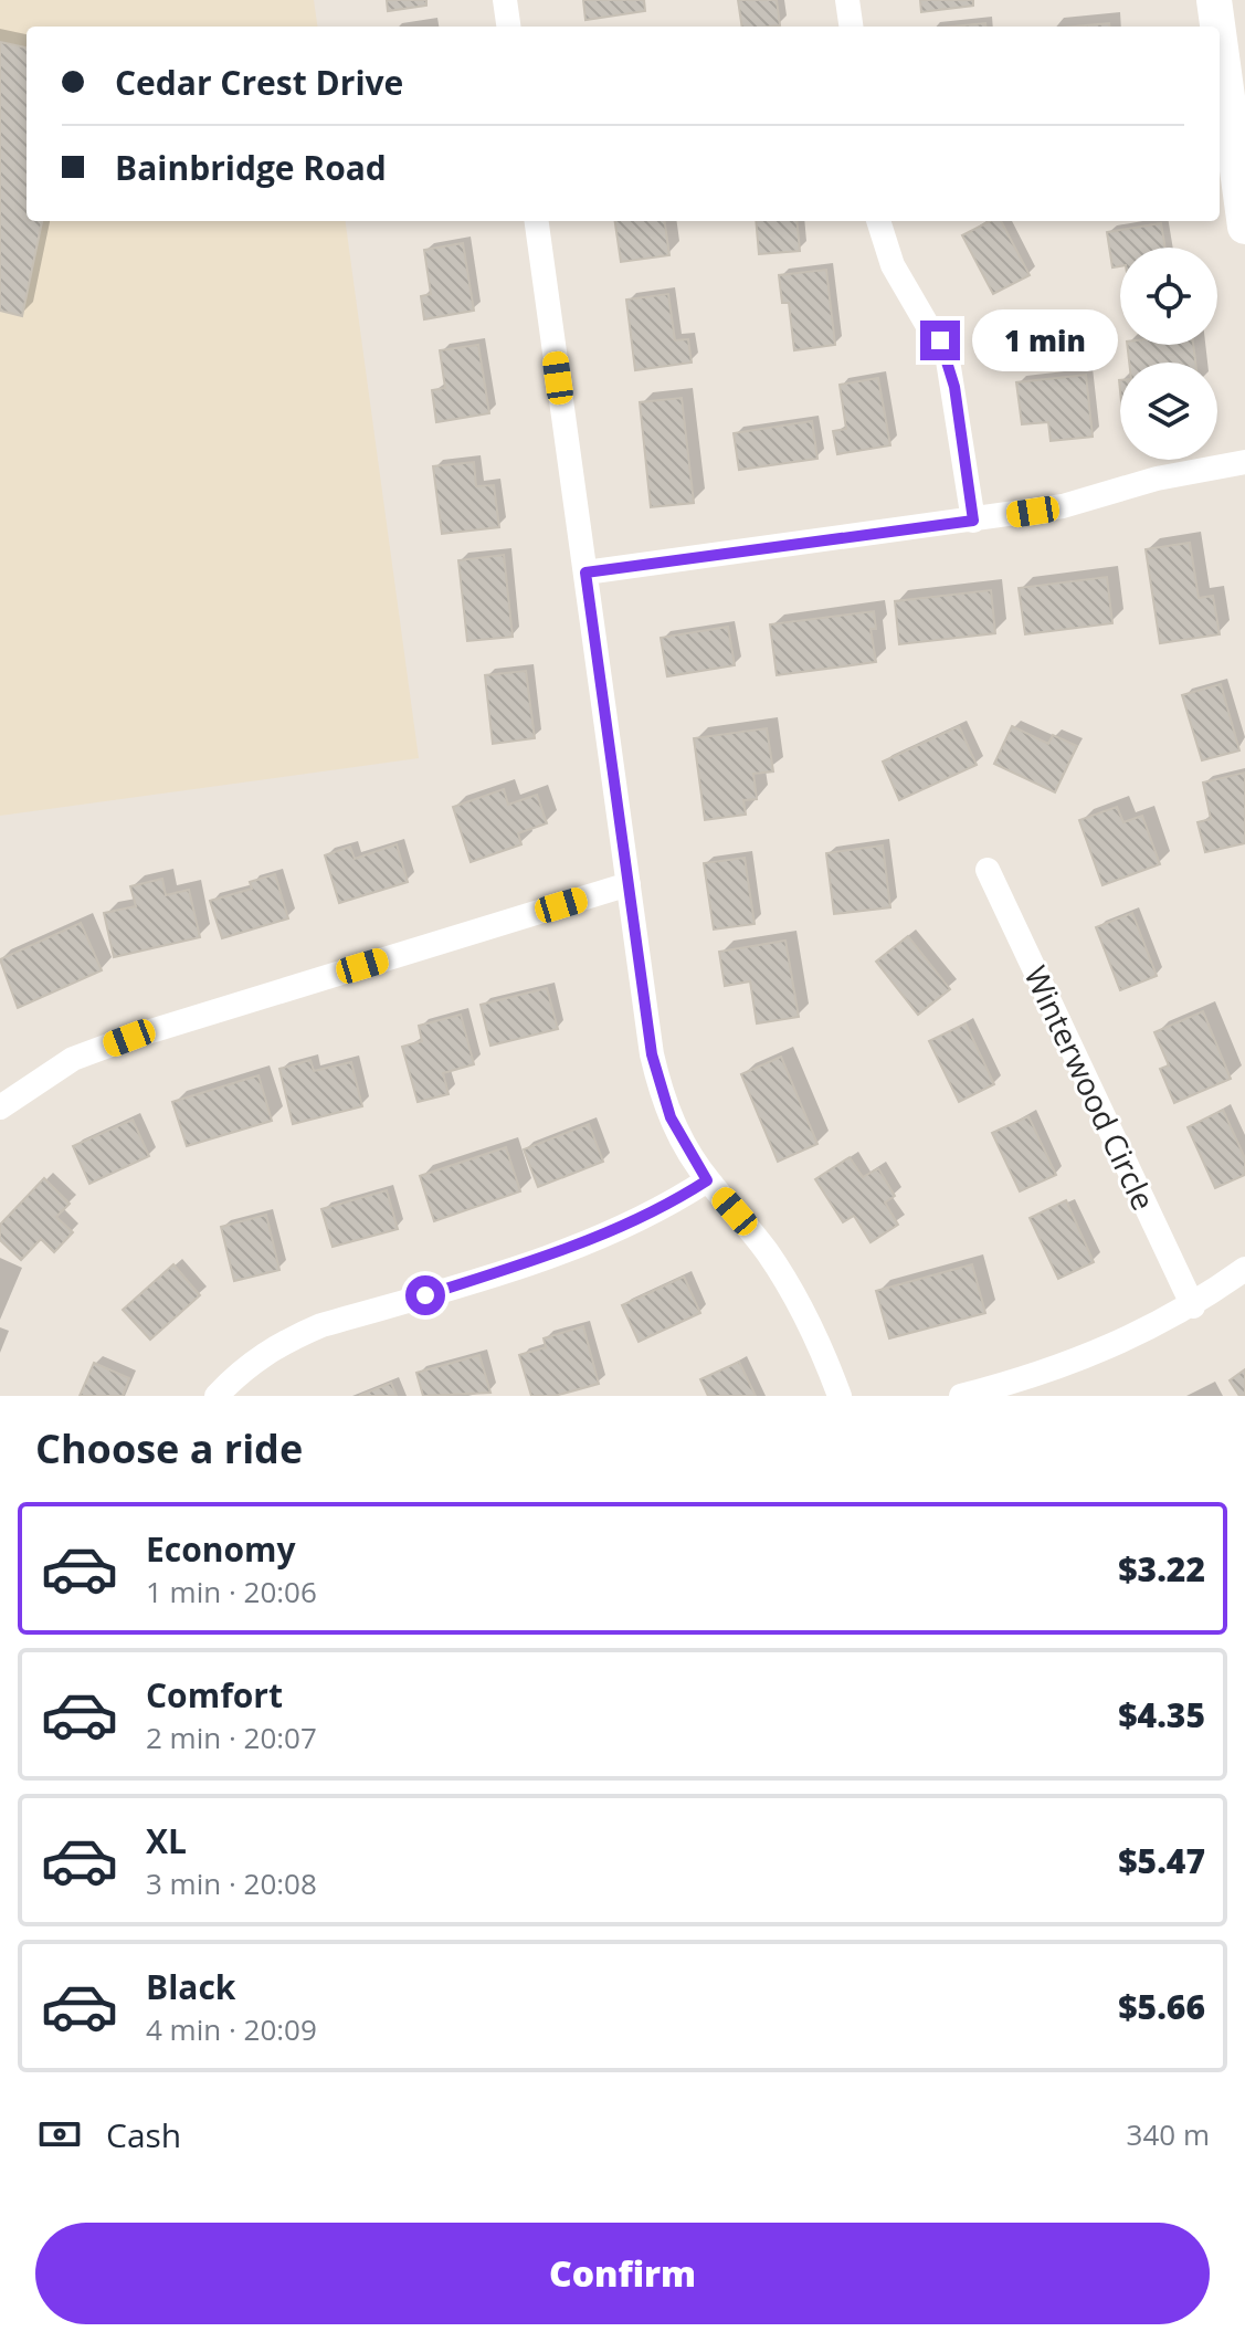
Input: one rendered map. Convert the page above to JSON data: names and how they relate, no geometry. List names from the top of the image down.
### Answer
{
  "streets": {
    "street": ["Winterwood Circle"]
  },
  "page": {
    "banner": ["Cedar Crest Drive", "Bainbridge Road"],
    "bubble": "1 min",
    "heading": "Choose a ride",
    "list": [
      {
        "name": "Economy",
        "note": "1 min · 20:06",
        "value": "$3.22"
      },
      {
        "name": "Comfort",
        "note": "2 min · 20:07",
        "value": "$4.35"
      },
      {
        "name": "XL",
        "note": "3 min · 20:08",
        "value": "$5.47"
      },
      {
        "name": "Black",
        "note": "4 min · 20:09",
        "value": "$5.66"
      }
    ],
    "pay": ["Cash", "340 m"],
    "buttons": "Confirm"
  }
}
